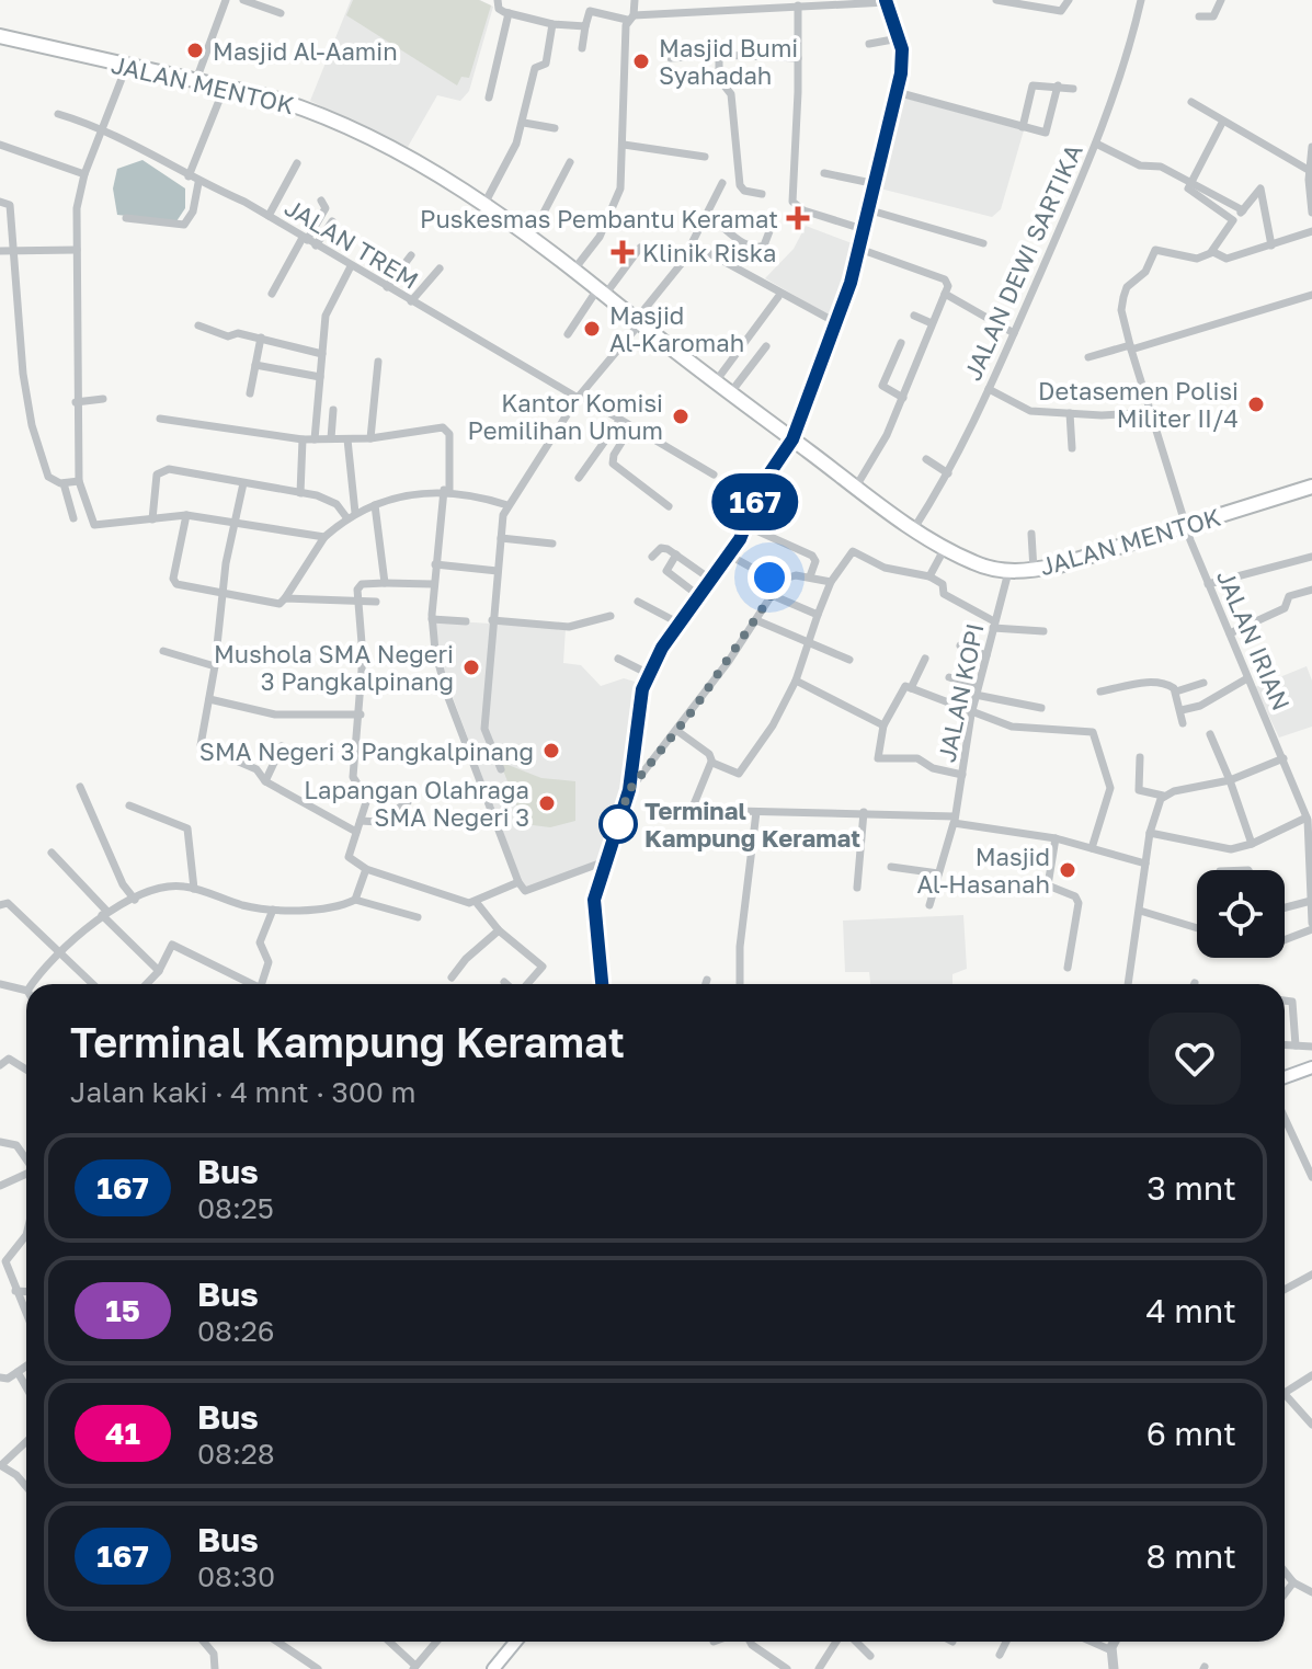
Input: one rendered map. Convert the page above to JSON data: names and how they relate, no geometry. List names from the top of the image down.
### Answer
{
  "streets": {
    "highway": ["JALAN MENTOK"],
    "street": [
      "JALAN TREM",
      "JALAN DEWI SARTIKA",
      "JALAN IRIAN",
      "JALAN KOPI"
    ]
  },
  "crossings": [
    ["JALAN MENTOK", "JALAN DEWI SARTIKA"],
    ["JALAN MENTOK", "JALAN IRIAN"],
    ["JALAN MENTOK", "JALAN KOPI"]
  ],
  "places": {
    "other": [
      "Masjid Al-Aamin",
      "Masjid Bumi Syahadah",
      "Masjid Al-Karomah",
      "Detasemen Polisi Militer II/4",
      "Kantor Komisi Pemilihan Umum",
      "Mushola SMA Negeri 3 Pangkalpinang",
      "SMA Negeri 3 Pangkalpinang",
      "Lapangan Olahraga SMA Negeri 3",
      "Terminal Kampung Keramat",
      "Masjid Al-Hasanah"
    ],
    "health": ["Puskesmas Pembantu Keramat", "Klinik Riska"]
  },
  "lines": ["bus line 167"],
  "page": {
    "on_map": "167",
    "heading": ["Terminal Kampung Keramat", "Jalan kaki · 4 mnt · 300 m"],
    "list": [
      {
        "mark": "167",
        "name": "Bus",
        "note": "08:25",
        "value": "3 mnt"
      },
      {
        "mark": "15",
        "name": "Bus",
        "note": "08:26",
        "value": "4 mnt"
      },
      {
        "mark": "41",
        "name": "Bus",
        "note": "08:28",
        "value": "6 mnt"
      },
      {
        "mark": "167",
        "name": "Bus",
        "note": "08:30",
        "value": "8 mnt"
      }
    ]
  }
}
